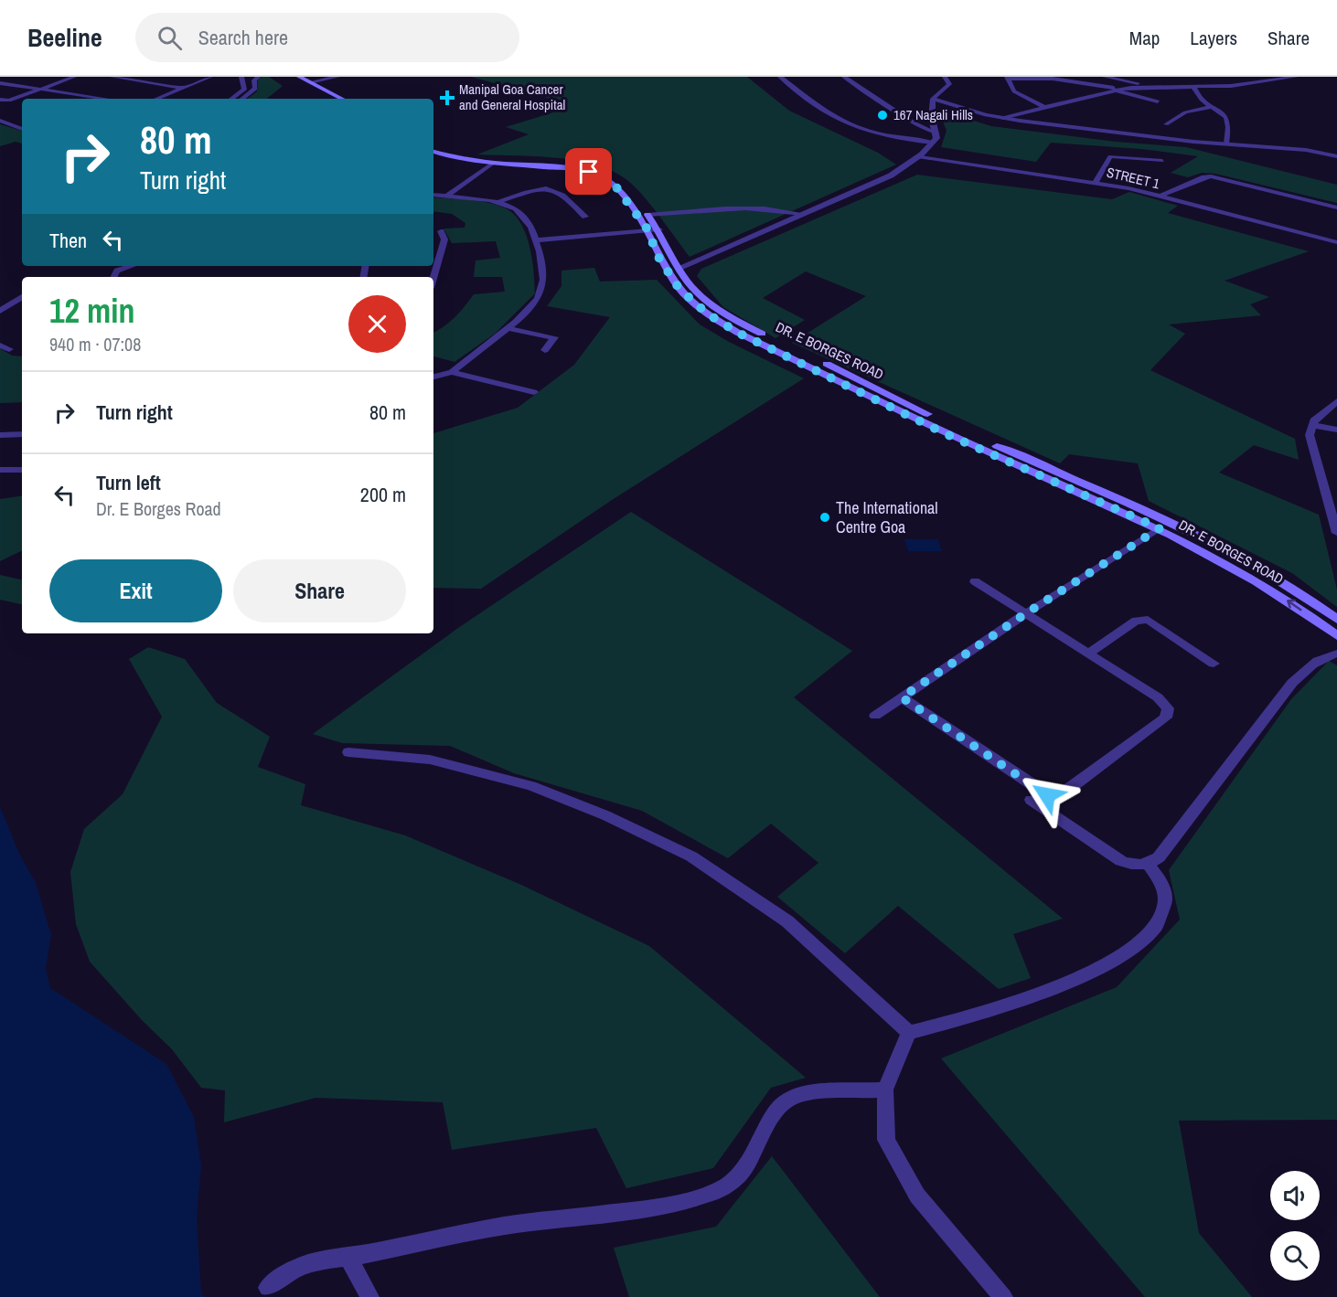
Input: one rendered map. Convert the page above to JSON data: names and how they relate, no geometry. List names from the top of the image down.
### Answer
{
  "streets": {
    "main road": ["DR. E BORGES ROAD"],
    "street": ["STREET 1"]
  },
  "places": {
    "health": ["Manipal Goa Cancer and General Hospital"],
    "other": ["167 Nagali Hills", "The International Centre Goa"]
  },
  "page": {
    "header": "Beeline",
    "search": "Search here",
    "nav": ["Map", "Layers", "Share"],
    "turn": ["80 m", "Turn right"],
    "then": "Then",
    "heading": ["12 min", "940 m · 07:08"],
    "list": [
      {
        "name": "Turn right",
        "value": "80 m"
      },
      {
        "name": "Turn left",
        "note": "Dr. E Borges Road",
        "value": "200 m"
      }
    ],
    "buttons": ["Exit", "Share"]
  }
}
